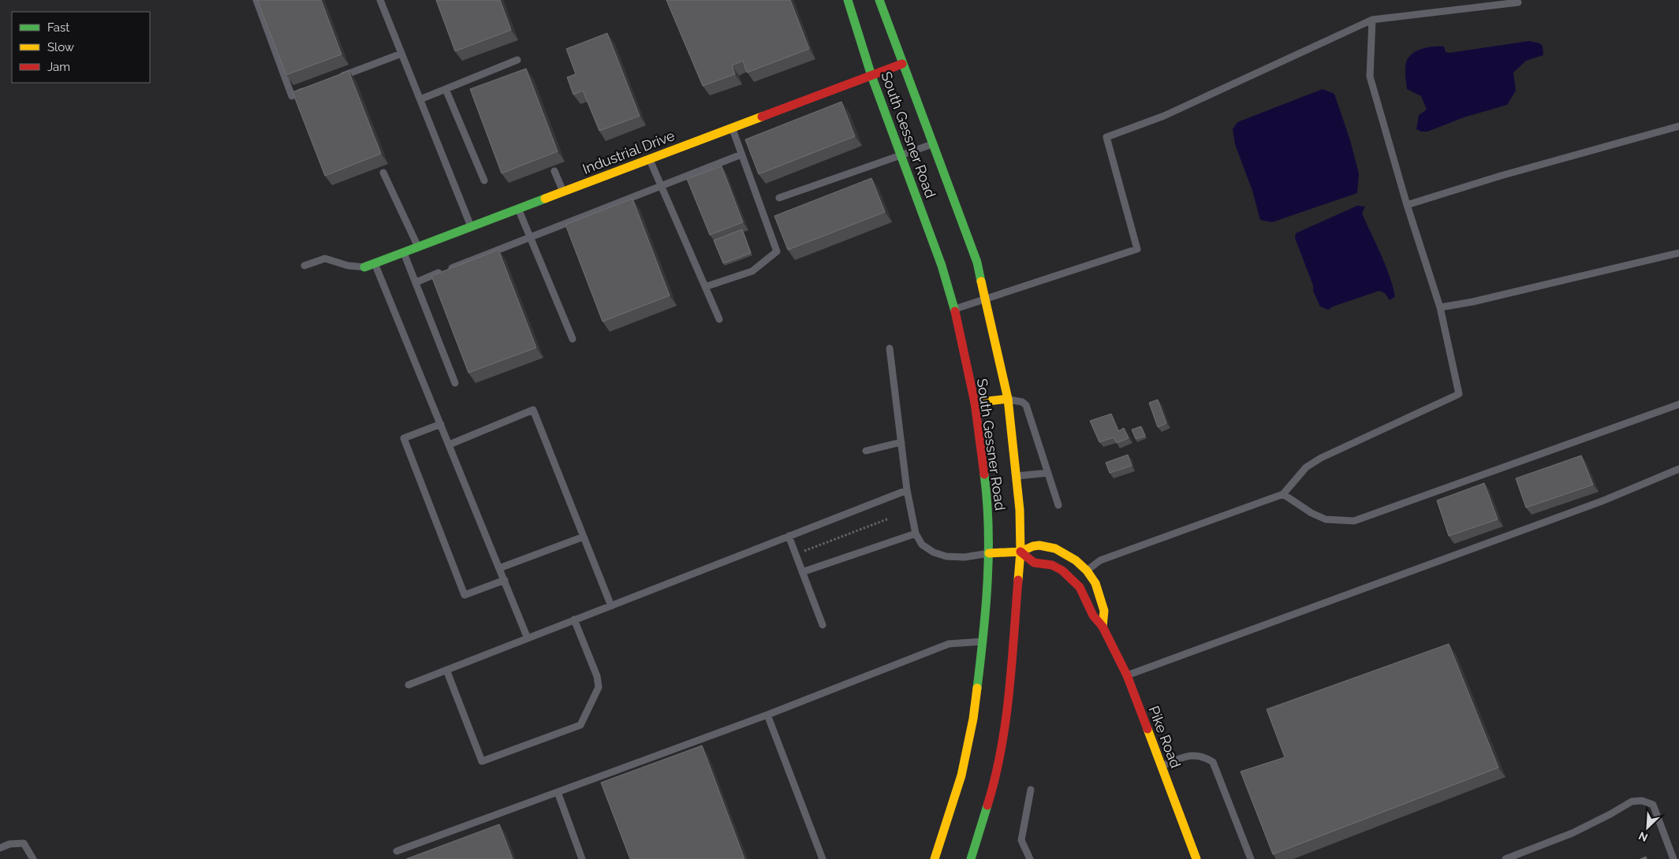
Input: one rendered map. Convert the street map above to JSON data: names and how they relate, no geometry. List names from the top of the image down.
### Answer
{
  "streets": {
    "main road": ["South Gessner Road", "Industrial Drive", "Pike Road"]
  },
  "crossings": [
    ["South Gessner Road", "Industrial Drive"],
    ["South Gessner Road", "Pike Road"]
  ],
  "legend": ["Fast", "Slow", "Jam"],
  "north": "bottom left"
}
